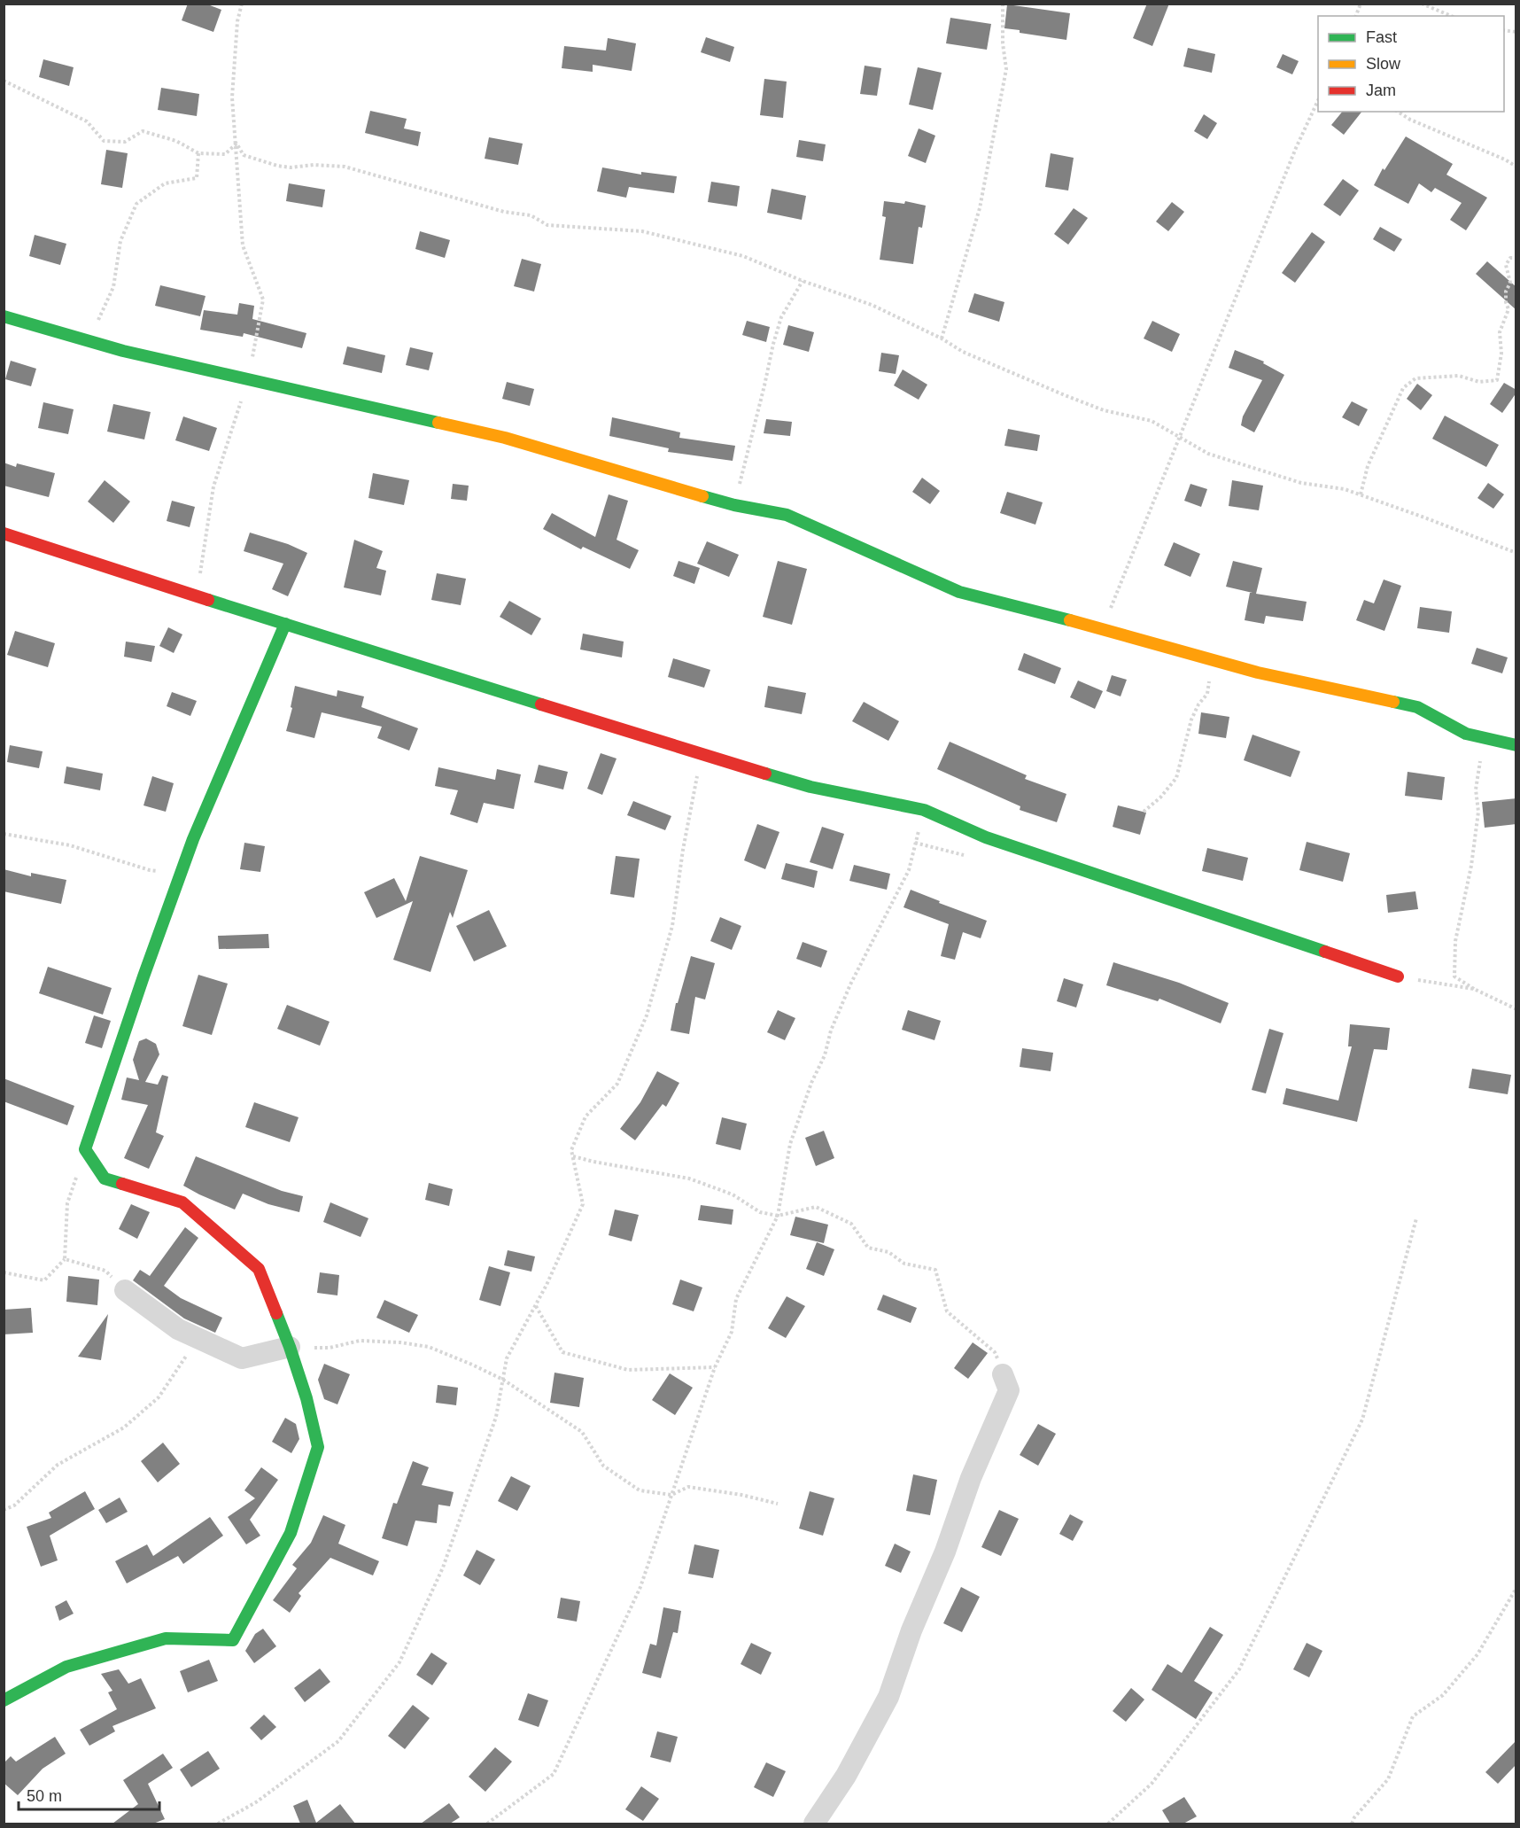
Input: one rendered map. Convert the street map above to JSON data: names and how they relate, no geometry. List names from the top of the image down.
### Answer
{
  "legend": ["Fast", "Slow", "Jam"],
  "scale_bar": "50 m"
}
